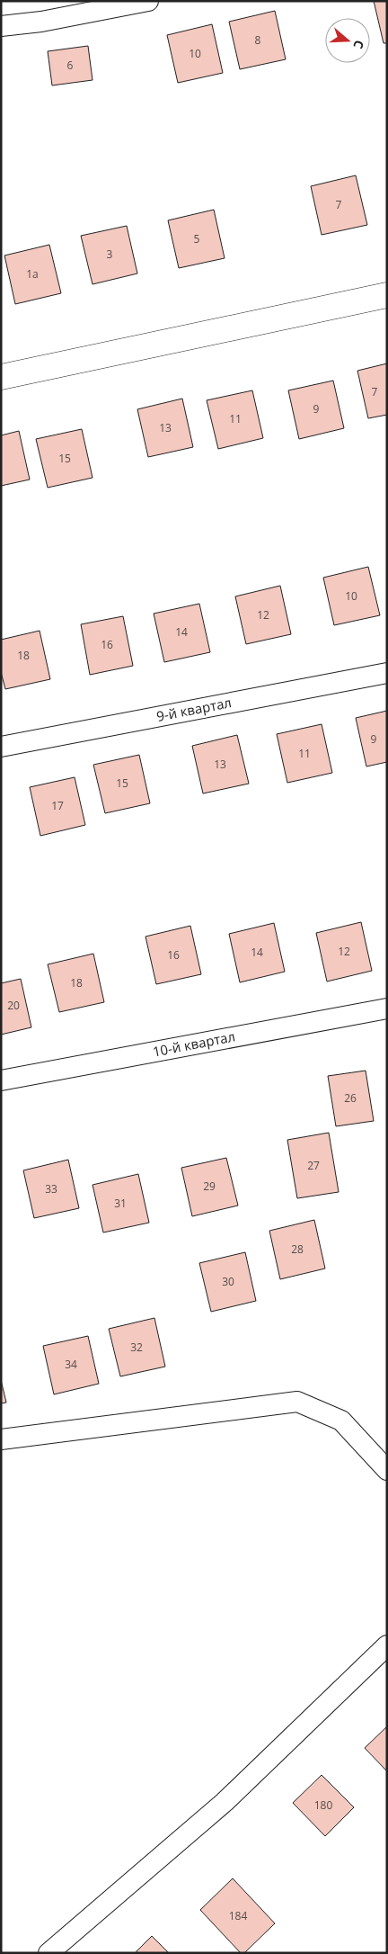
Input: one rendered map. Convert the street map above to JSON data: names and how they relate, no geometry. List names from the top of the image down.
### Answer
{
  "streets": {
    "street": ["9-й квартал", "10-й квартал"]
  },
  "house_numbers": [
    "8",
    "10",
    "6",
    "7",
    "5",
    "3",
    "1а",
    "7",
    "9",
    "11",
    "13",
    "15",
    "10",
    "12",
    "14",
    "16",
    "18",
    "9",
    "11",
    "13",
    "15",
    "17",
    "12",
    "14",
    "16",
    "18",
    "20",
    "26",
    "27",
    "29",
    "33",
    "31",
    "28",
    "30",
    "32",
    "34",
    "180",
    "184"
  ],
  "north": "right"
}
